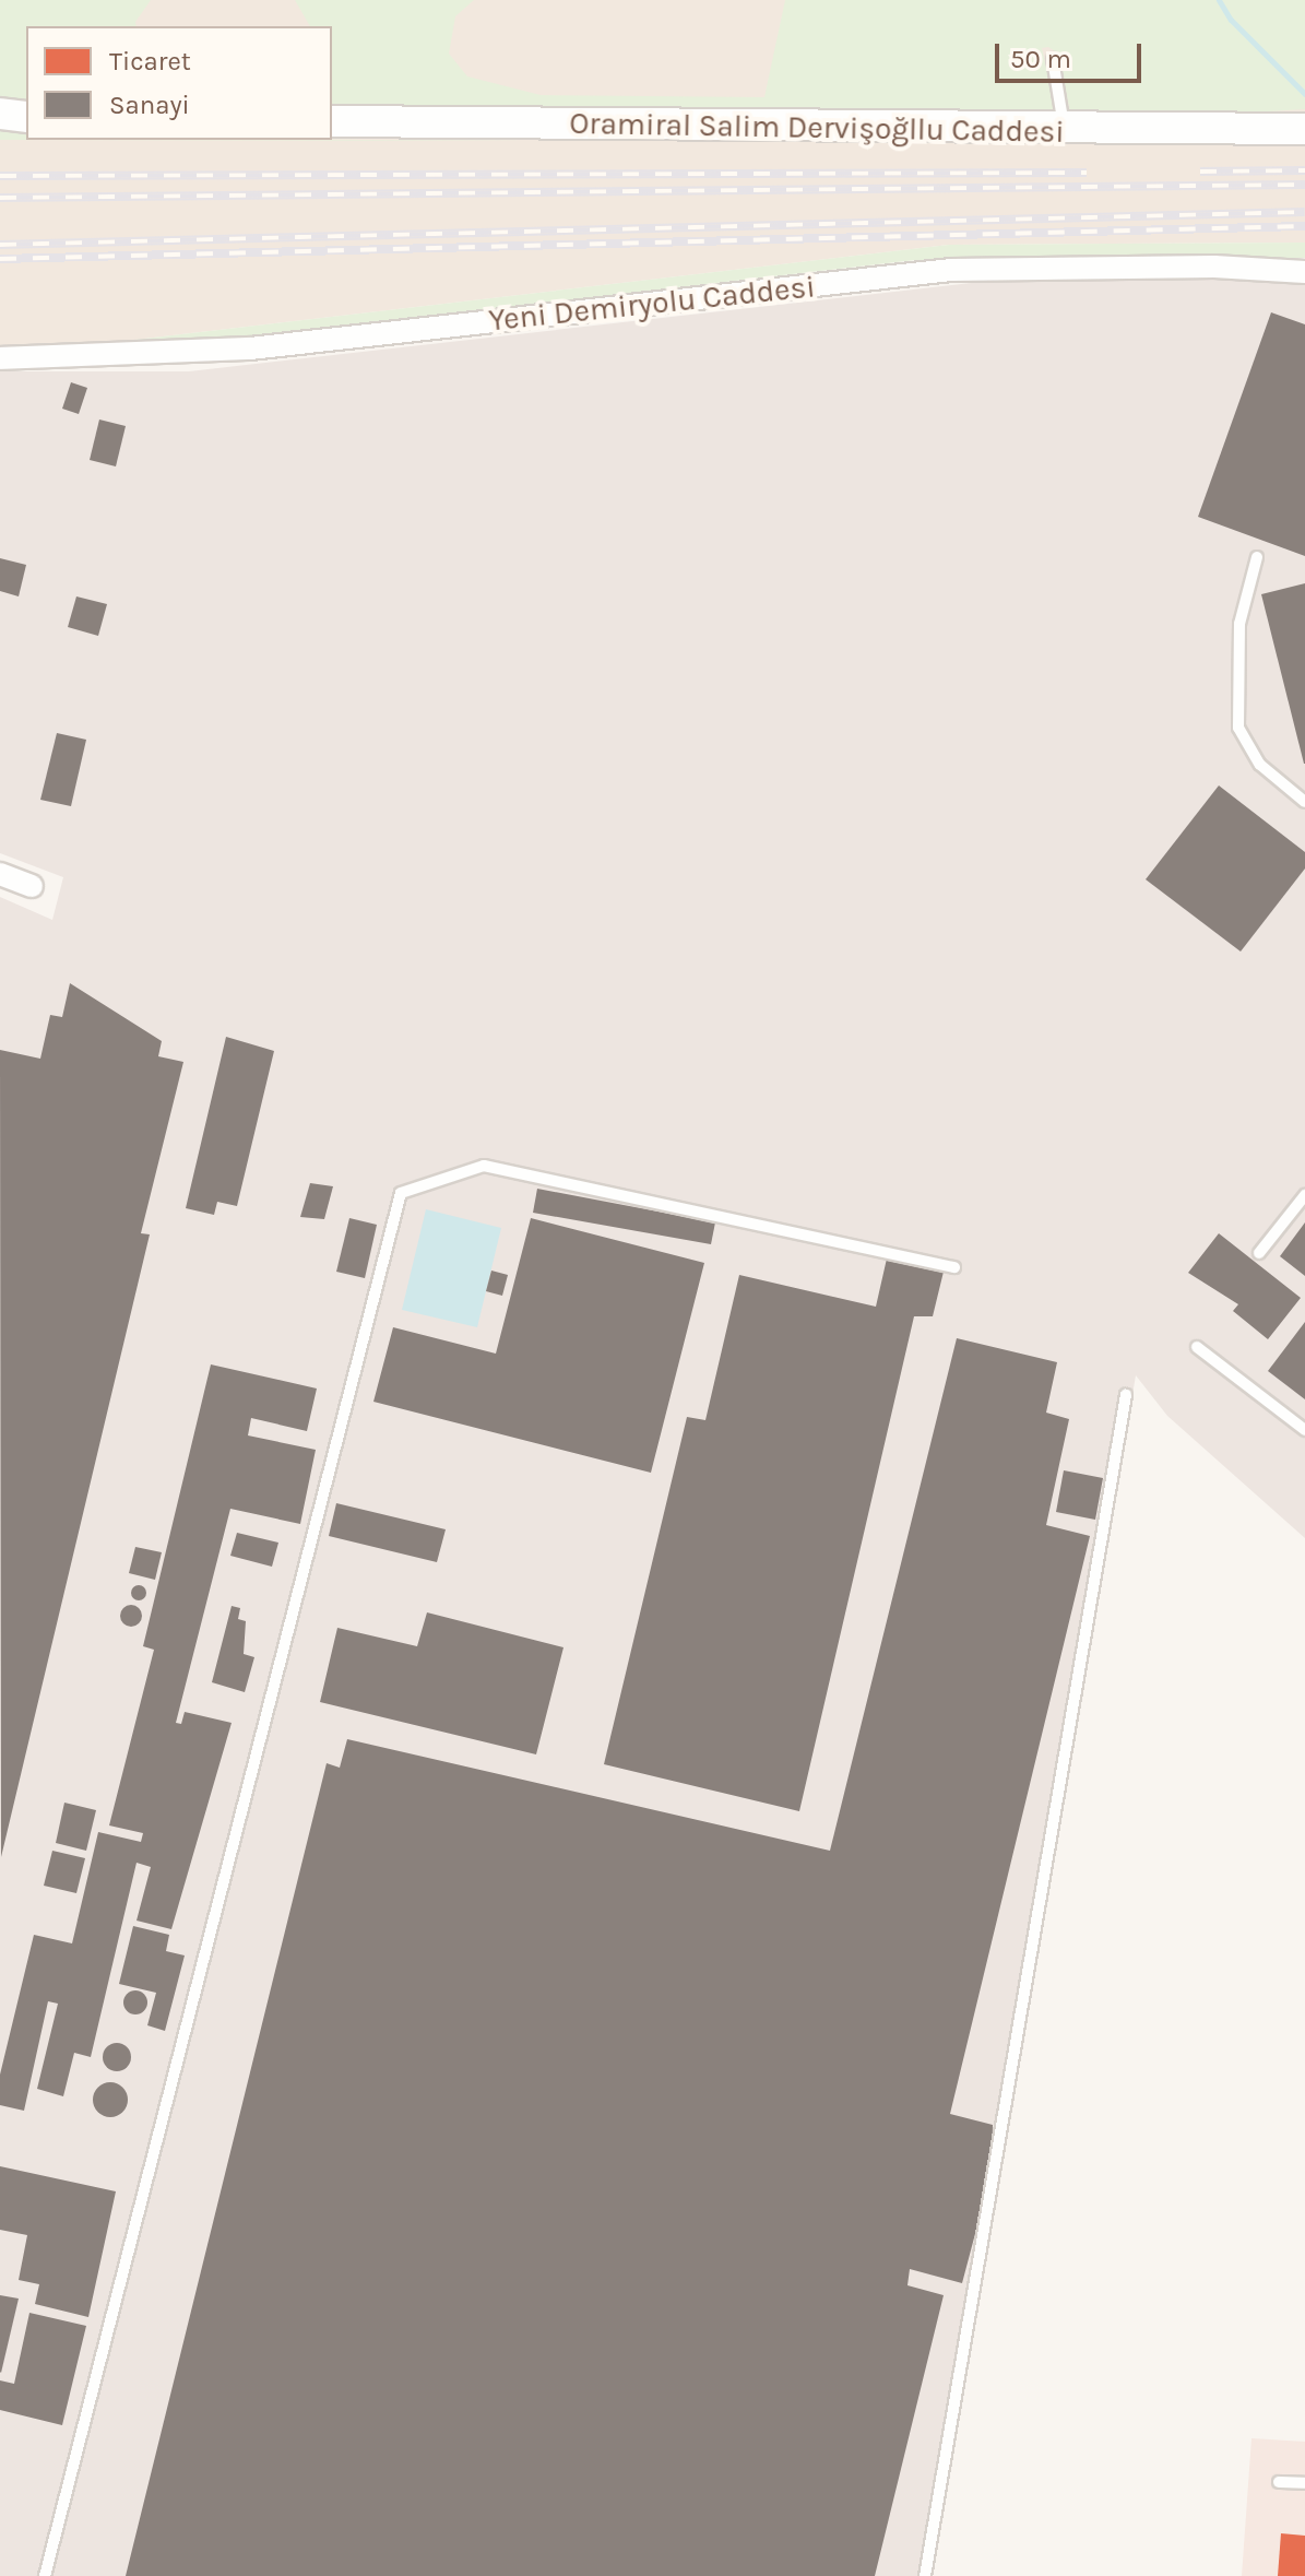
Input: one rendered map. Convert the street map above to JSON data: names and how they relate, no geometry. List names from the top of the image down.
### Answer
{
  "streets": {
    "street": ["Oramiral Salim Dervişoğllu Caddesi", "Yeni Demiryolu Caddesi"]
  },
  "legend": ["Ticaret", "Sanayi"],
  "scale_bar": "50 m"
}
